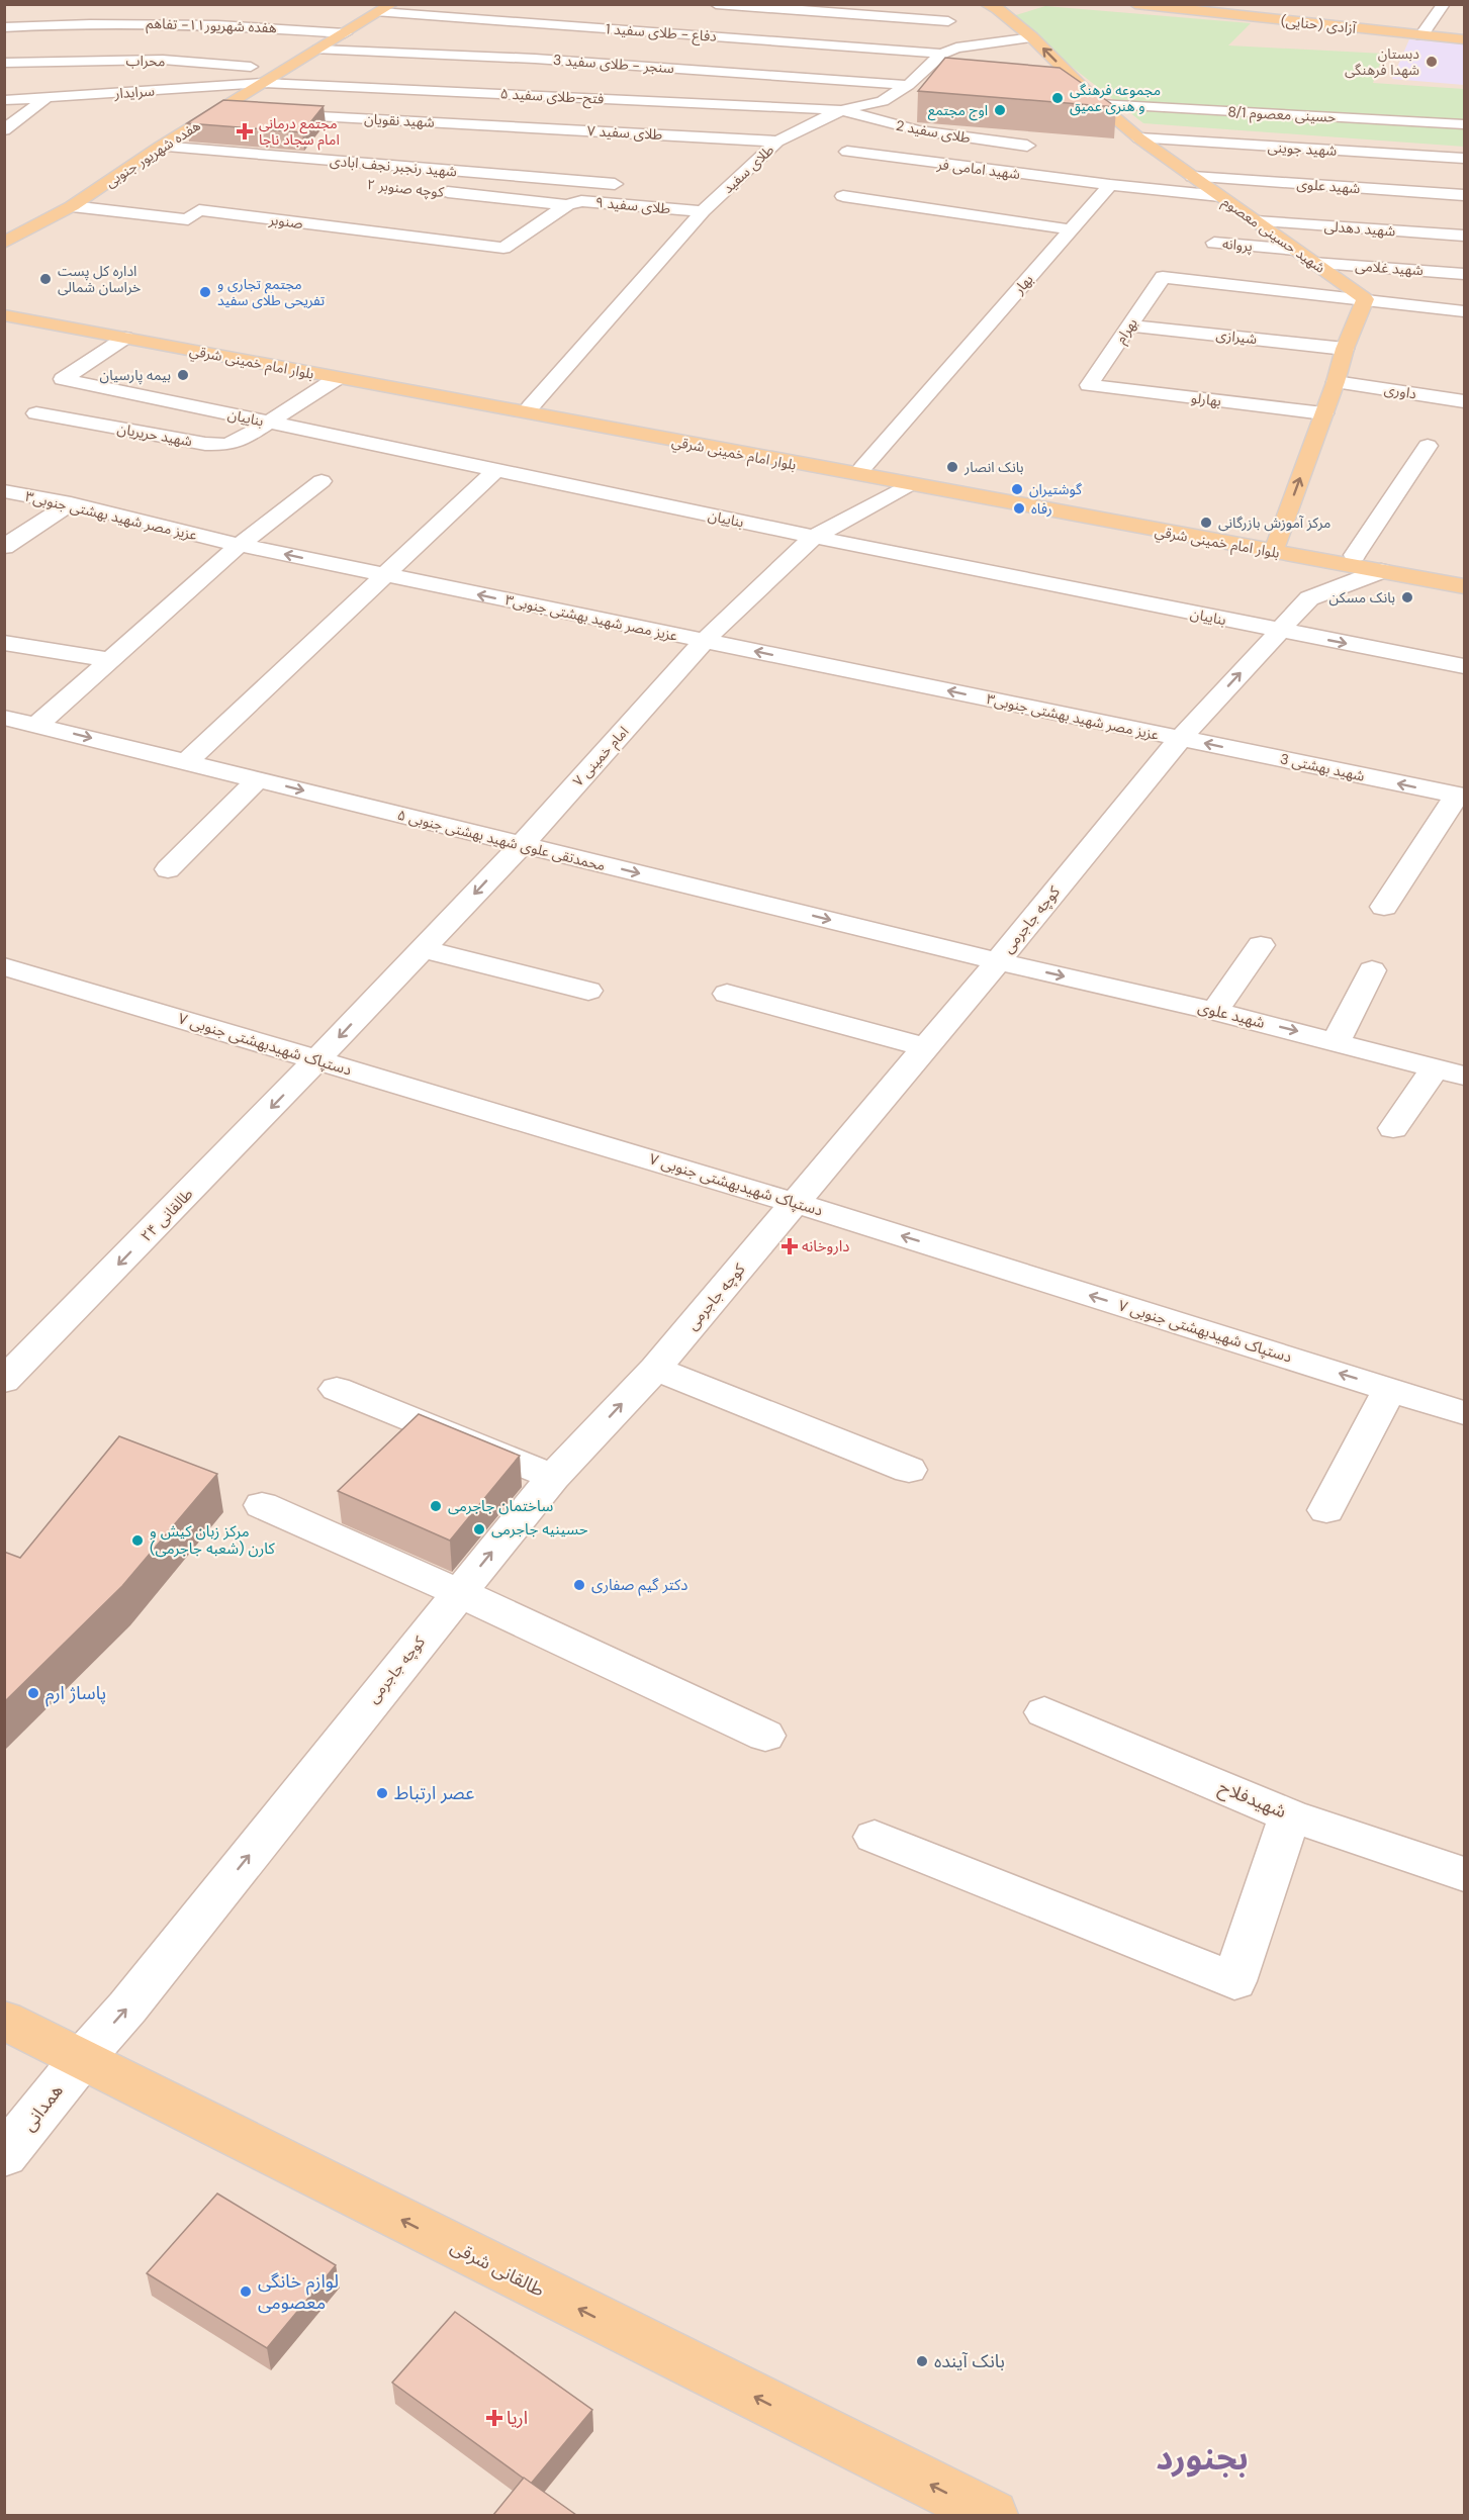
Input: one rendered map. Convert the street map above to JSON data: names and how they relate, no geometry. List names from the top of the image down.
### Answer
{
  "streets": {
    "main road": [
      "آزادی (حنایی)",
      "هفده شهریور جنوبی",
      "شهید حسینی معصوم",
      "بلوار امام خمینی شرقي",
      "طالقانی شرقی"
    ],
    "street": [
      "هفده شهریور۱۱- تفاهم",
      "دفاع - طلای سفید 1",
      "محراب",
      "سنجر - طلای سفید 3",
      "سرایدار",
      "فتح-طلای سفید ۵",
      "حسینی معصوم 8/1",
      "شهید نقویان",
      "طلای سفید 2",
      "طلای سفید ۷",
      "شهید جوینی",
      "شهید رنجبر نجف ابادی",
      "طلای سفید",
      "شهید امامی فر",
      "شهید علوی",
      "کوچه صنوبر ۲",
      "طلای سفید ۹",
      "صنوبر",
      "شهید دهدلی",
      "پروانه",
      "شهید غلامی",
      "بهار",
      "بهرام",
      "شیرازی",
      "داوری",
      "بهارلو",
      "بناییان",
      "شهید حریریان",
      "عزیز مصر شهید بهشتی جنوبی۳",
      "امام خمینی ۷",
      "شهید بهشتی 3",
      "محمدتقی علوی شهید بهشتی جنوبی ۵",
      "کوچه جاجرمی",
      "دستپاک شهیدبهشتی جنوبی ۷",
      "طالقانی ۲۴",
      "شهیدفلاح",
      "همدانی"
    ]
  },
  "crossings": [
    ["هفده شهریور۱۱- تفاهم", "هفده شهریور جنوبی"],
    ["دفاع - طلای سفید 1", "هفده شهریور جنوبی"],
    ["دفاع - طلای سفید 1", "طلای سفید"],
    ["محراب", "هفده شهریور جنوبی"],
    ["سنجر - طلای سفید 3", "هفده شهریور جنوبی"],
    ["سنجر - طلای سفید 3", "طلای سفید"],
    ["سرایدار", "فتح-طلای سفید ۵"],
    ["سرایدار", "هفده شهریور جنوبی"],
    ["فتح-طلای سفید ۵", "طلای سفید 2"],
    ["فتح-طلای سفید ۵", "هفده شهریور جنوبی"],
    ["فتح-طلای سفید ۵", "طلای سفید"],
    ["حسینی معصوم 8/1", "شهید حسینی معصوم"],
    ["شهید نقویان", "طلای سفید ۷"],
    ["طلای سفید 2", "طلای سفید"],
    ["طلای سفید ۷", "طلای سفید"],
    ["شهید جوینی", "شهید حسینی معصوم"],
    ["هفده شهریور جنوبی", "شهید رنجبر نجف ابادی"],
    ["هفده شهریور جنوبی", "صنوبر"],
    ["طلای سفید", "طلای سفید ۹"],
    ["طلای سفید", "شهید حسینی معصوم"],
    ["طلای سفید", "بلوار امام خمینی شرقي"],
    ["شهید امامی فر", "بهار"],
    ["شهید علوی", "شهید حسینی معصوم"],
    ["شهید علوی", "محمدتقی علوی شهید بهشتی جنوبی ۵"],
    ["شهید علوی", "کوچه جاجرمی"],
    ["کوچه صنوبر ۲", "طلای سفید ۹"],
    ["طلای سفید ۹", "صنوبر"],
    ["شهید دهدلی", "شهید حسینی معصوم"],
    ["شهید حسینی معصوم", "پروانه"],
    ["شهید حسینی معصوم", "شهید غلامی"],
    ["شهید حسینی معصوم", "بهرام"],
    ["بهار", "بلوار امام خمینی شرقي"],
    ["بهرام", "شیرازی"],
    ["بهرام", "بهارلو"],
    ["بلوار امام خمینی شرقي", "بناییان"],
    ["بلوار امام خمینی شرقي", "شهید حریریان"],
    ["بلوار امام خمینی شرقي", "امام خمینی ۷"],
    ["بلوار امام خمینی شرقي", "کوچه جاجرمی"],
    ["بناییان", "شهید حریریان"],
    ["بناییان", "امام خمینی ۷"],
    ["بناییان", "کوچه جاجرمی"],
    ["عزیز مصر شهید بهشتی جنوبی۳", "امام خمینی ۷"],
    ["عزیز مصر شهید بهشتی جنوبی۳", "شهید بهشتی 3"],
    ["عزیز مصر شهید بهشتی جنوبی۳", "کوچه جاجرمی"],
    ["امام خمینی ۷", "محمدتقی علوی شهید بهشتی جنوبی ۵"],
    ["امام خمینی ۷", "دستپاک شهیدبهشتی جنوبی ۷"],
    ["امام خمینی ۷", "طالقانی ۲۴"],
    ["شهید بهشتی 3", "کوچه جاجرمی"],
    ["محمدتقی علوی شهید بهشتی جنوبی ۵", "کوچه جاجرمی"],
    ["کوچه جاجرمی", "دستپاک شهیدبهشتی جنوبی ۷"],
    ["کوچه جاجرمی", "همدانی"],
    ["کوچه جاجرمی", "طالقانی شرقی"],
    ["دستپاک شهیدبهشتی جنوبی ۷", "طالقانی ۲۴"],
    ["همدانی", "طالقانی شرقی"]
  ],
  "one_way": [
    "شهید علوی",
    "عزیز مصر شهید بهشتی جنوبی۳",
    "شهید بهشتی 3",
    "کوچه جاجرمی",
    "طالقانی ۲۴",
    "طالقانی شرقی"
  ],
  "districts": ["بجنورد"],
  "places": {
    "other": [
      "دبستان شهدا فرهنگی",
      "مجموعه فرهنگی و هنری عمیق",
      "اوج مجتمع",
      "اداره کل پست خراسان شمالی",
      "مجتمع تجاری و تفریحی طلای سفید",
      "بیمه پارسیان",
      "بانک انصار",
      "گوشتیران",
      "رفاه",
      "مرکز آموزش بازرگانی",
      "بانک مسکن",
      "ساختمان جاجرمی",
      "حسینیه جاجرمی",
      "مرکز زبان کیش و کارن (شعبه جاجرمی)",
      "دکتر گیم صفاری",
      "پاساژ ارم",
      "عصر ارتباط",
      "لوازم خانگی معصومی",
      "بانک آینده"
    ],
    "health": ["مجتمع درمانی امام سجاد ناجا", "داروخانه", "اریا"]
  }
}
